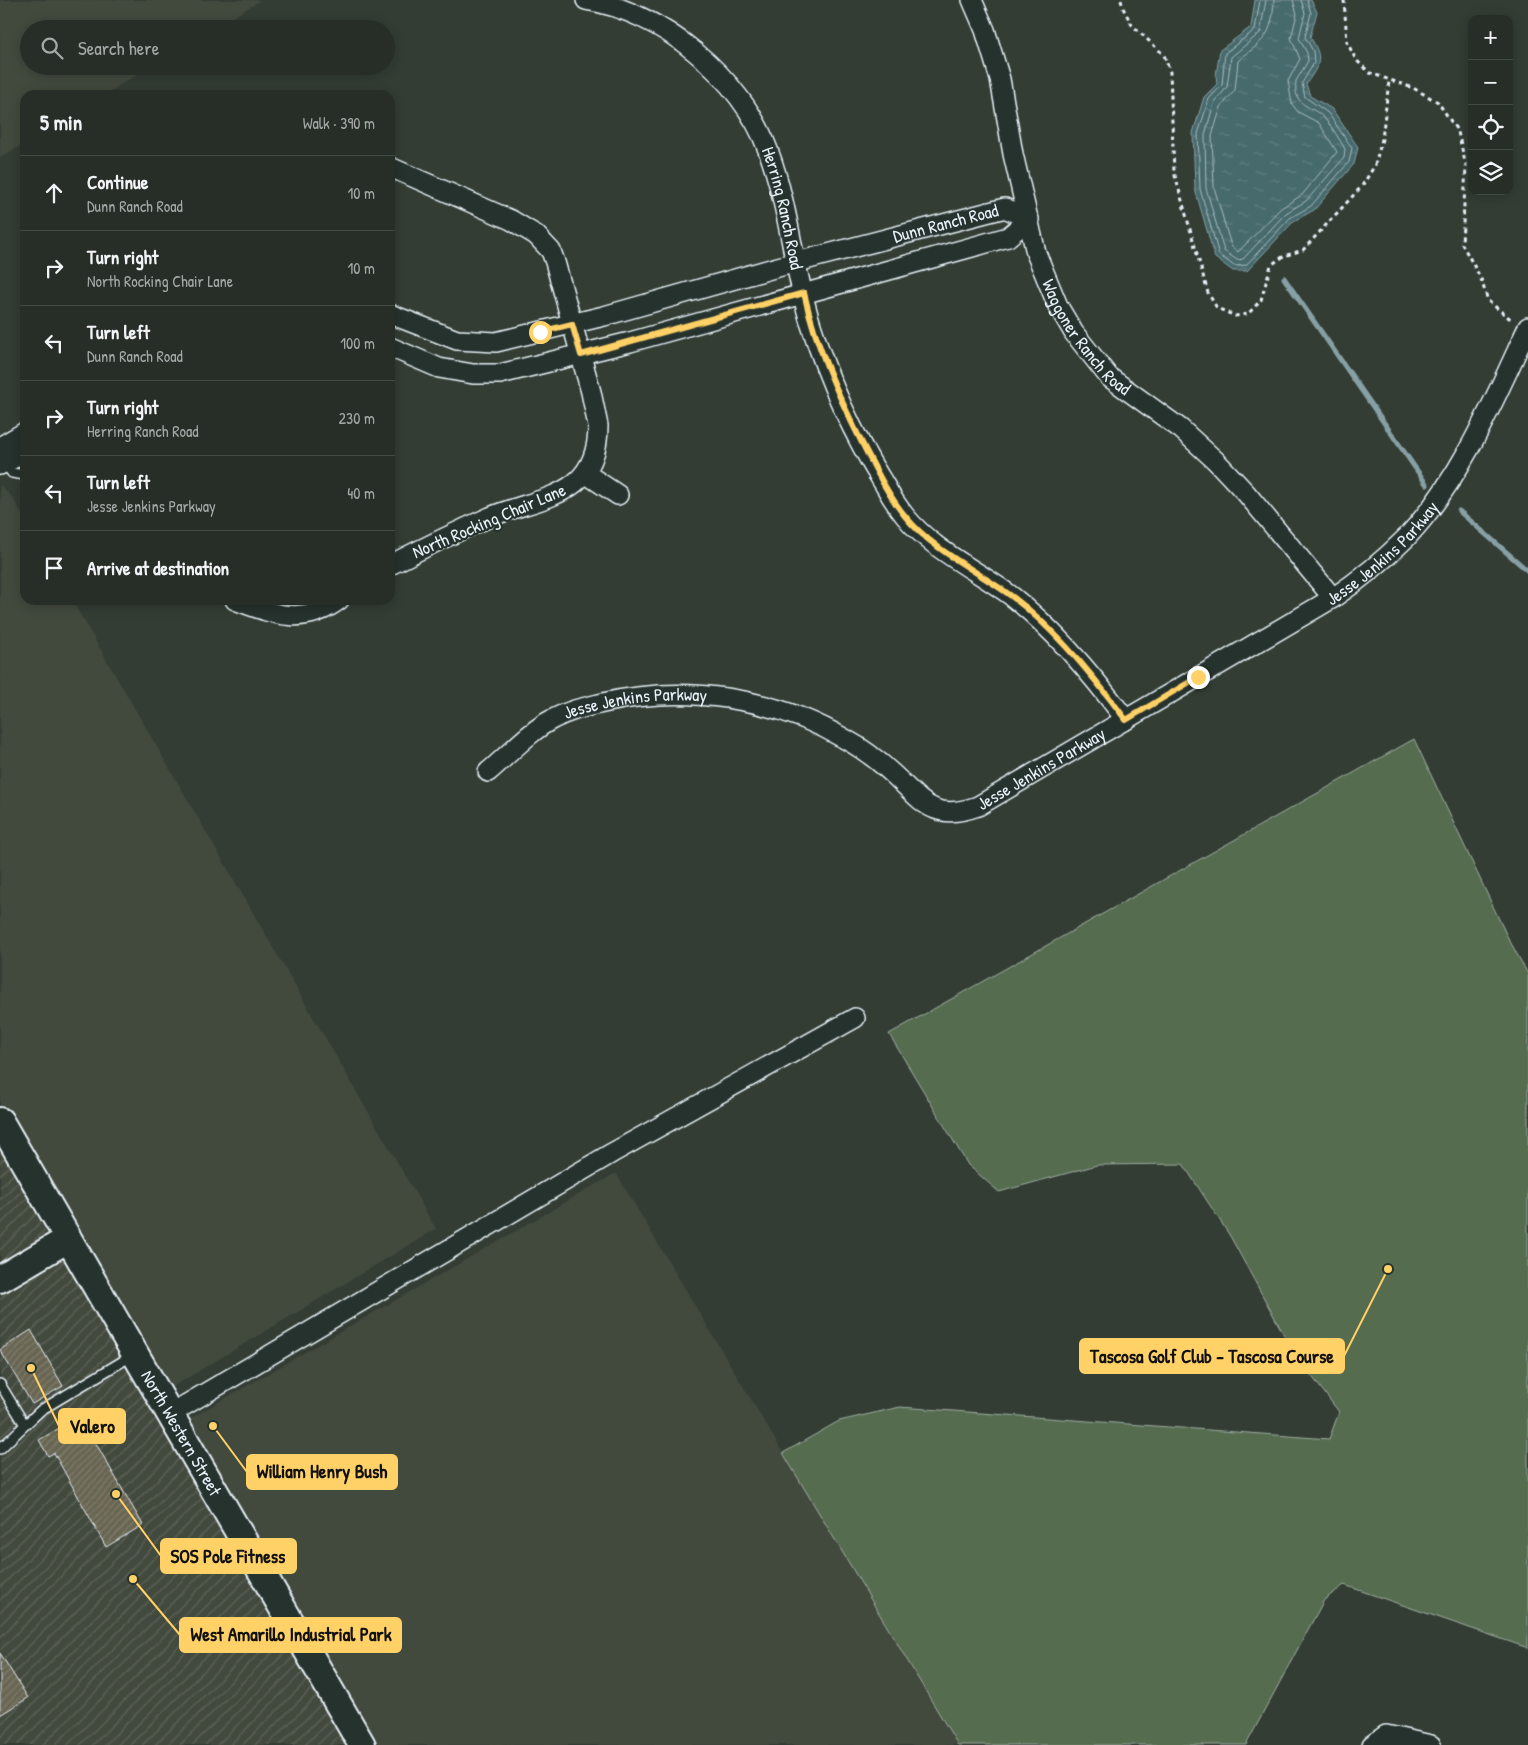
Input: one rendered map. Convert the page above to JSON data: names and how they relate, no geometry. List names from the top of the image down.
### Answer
{
  "streets": {
    "main road": ["North Western Street"],
    "street": [
      "Herring Ranch Road",
      "Dunn Ranch Road",
      "Waggoner Ranch Road",
      "North Rocking Chair Lane",
      "Jesse Jenkins Parkway"
    ]
  },
  "crossings": [
    ["Herring Ranch Road", "Dunn Ranch Road"],
    ["Herring Ranch Road", "Jesse Jenkins Parkway"],
    ["Dunn Ranch Road", "Waggoner Ranch Road"],
    ["Dunn Ranch Road", "North Rocking Chair Lane"],
    ["Waggoner Ranch Road", "Jesse Jenkins Parkway"]
  ],
  "places": [
    "Tascosa Golf Club - Tascosa Course",
    "Valero",
    "William Henry Bush",
    "SOS Pole Fitness",
    "West Amarillo Industrial Park"
  ],
  "page": {
    "map_buttons": ["+", "−"],
    "search": "Search here",
    "heading": ["5 min", "Walk · 390 m"],
    "list": [
      ["Continue", "Dunn Ranch Road", "10 m"],
      ["Turn right", "North Rocking Chair Lane", "10 m"],
      ["Turn left", "Dunn Ranch Road", "100 m"],
      ["Turn right", "Herring Ranch Road", "230 m"],
      ["Turn left", "Jesse Jenkins Parkway", "40 m"],
      "Arrive at destination"
    ]
  }
}
